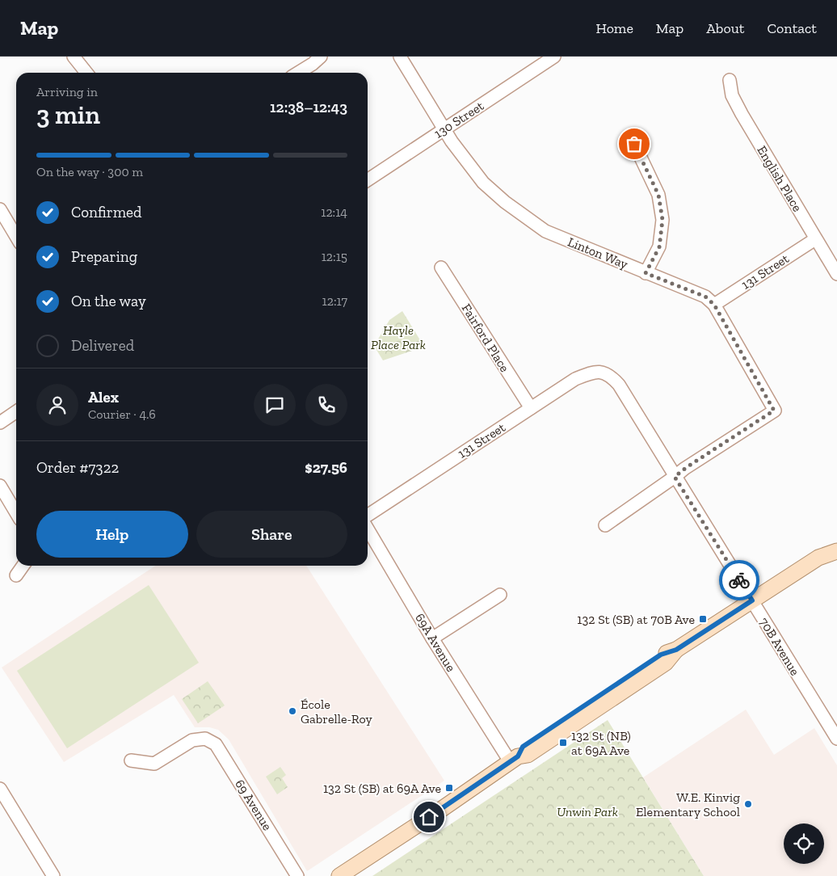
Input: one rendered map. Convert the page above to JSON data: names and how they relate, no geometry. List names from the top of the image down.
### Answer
{
  "streets": {
    "street": [
      "130 Street",
      "English Place",
      "Linton Way",
      "131 Street",
      "Fairford Place",
      "69A Avenue",
      "70B Avenue",
      "69 Avenue"
    ]
  },
  "crossings": [
    ["130 Street", "Linton Way"],
    ["English Place", "131 Street"],
    ["Linton Way", "131 Street"],
    ["Linton Way", "70B Avenue"],
    ["131 Street", "Fairford Place"],
    ["131 Street", "70B Avenue"]
  ],
  "parks": ["Hayle Place Park", "Unwin Park"],
  "places": {
    "transit": ["132 St (SB) at 70B Ave", "132 St (NB) at 69A Ave", "132 St (SB) at 69A Ave"],
    "other": ["École Gabrelle-Roy", "W.E. Kinvig Elementary School"]
  },
  "page": {
    "header": "Map",
    "nav": [
      "Home",
      "Map",
      "About",
      "Contact"
    ],
    "heading": ["3 min", "Arriving in", "12:38–12:43"],
    "panel": [
      "Alex",
      "Courier · 4.6",
      "Order #7322",
      "$27.56"
    ],
    "bar": "On the way · 300 m",
    "list": [
      ["Confirmed", "12:14"],
      ["Preparing", "12:15"],
      ["On the way", "12:17"],
      "Delivered"
    ],
    "buttons": ["Help", "Share"]
  }
}
